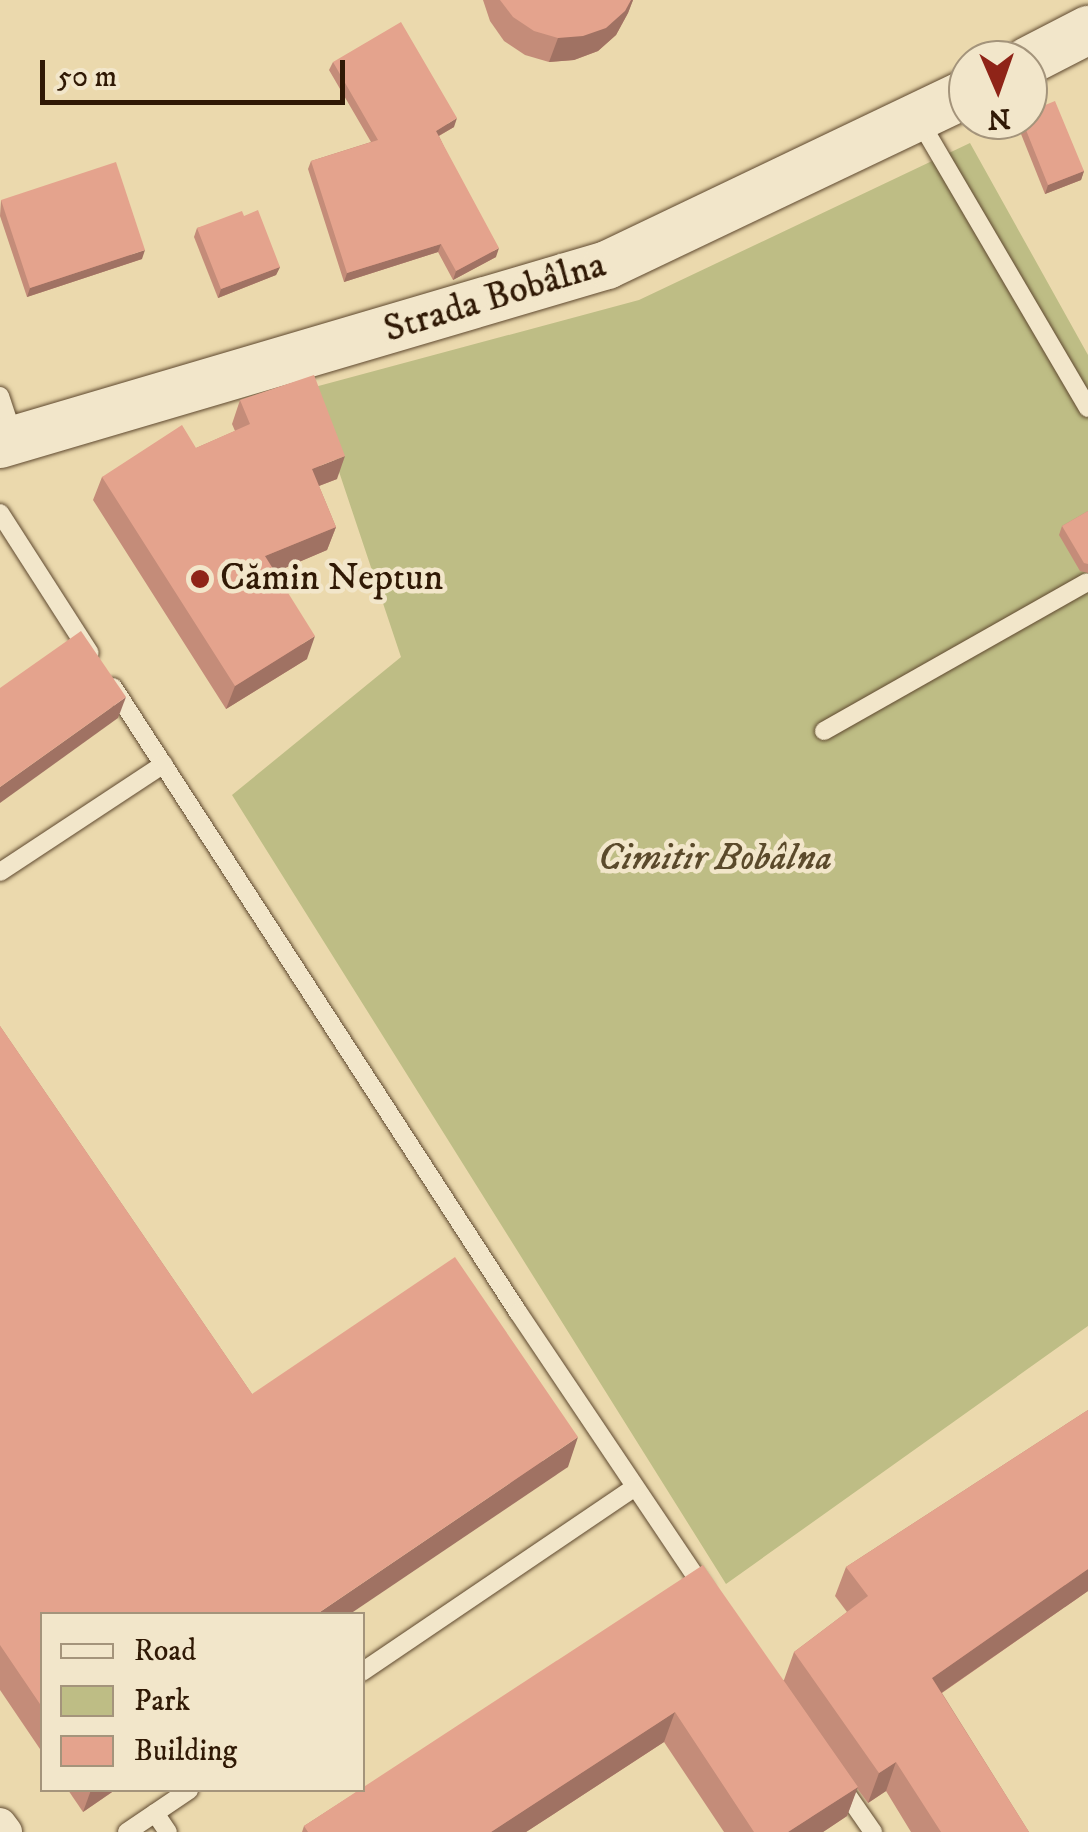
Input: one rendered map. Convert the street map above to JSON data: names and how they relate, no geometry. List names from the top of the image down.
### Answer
{
  "streets": {
    "main road": ["Strada Bobâlna"]
  },
  "parks": ["Cimitir Bobâlna"],
  "places": ["Cămin Neptun"],
  "legend": ["Road", "Park", "Building"],
  "scale_bar": "50 m",
  "north": "bottom"
}
